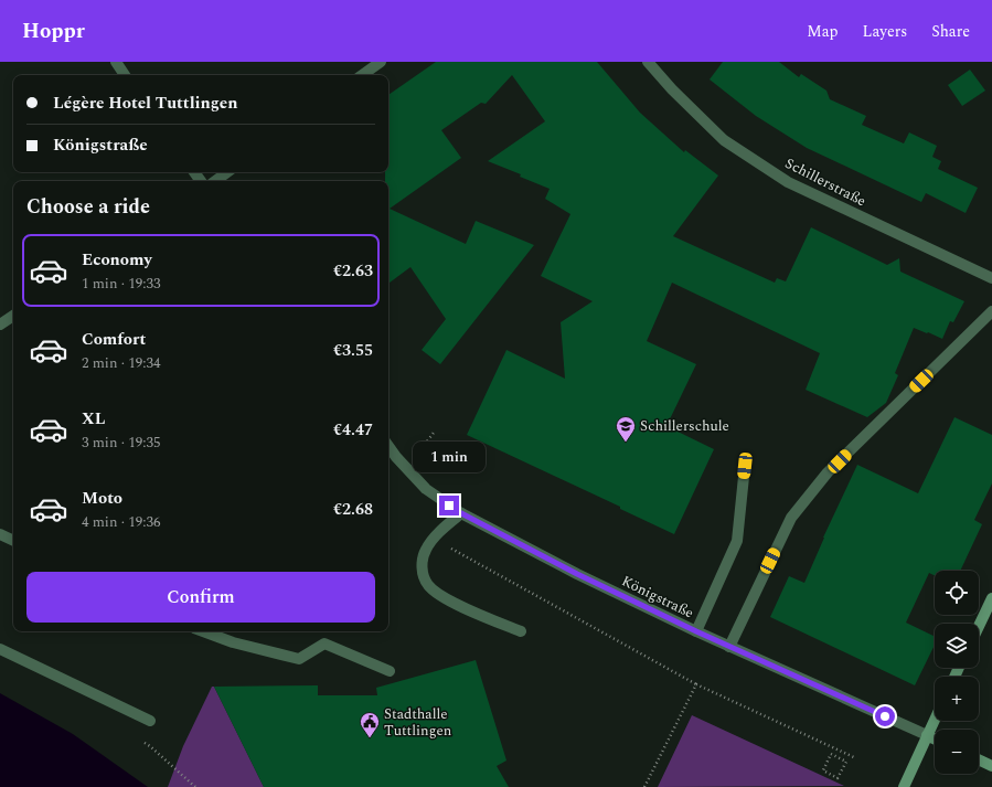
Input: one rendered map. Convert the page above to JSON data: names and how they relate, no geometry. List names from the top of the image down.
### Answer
{
  "streets": {
    "street": ["Schillerstraße", "Königstraße"]
  },
  "places": {
    "school or university": ["Schillerschule"],
    "public building": ["Stadthalle Tuttlingen"]
  },
  "page": {
    "header": "Hoppr",
    "nav": ["Map", "Layers", "Share"],
    "banner": ["Légère Hotel Tuttlingen", "Königstraße"],
    "heading": "Choose a ride",
    "list": [
      {
        "name": "Economy",
        "note": "1 min · 19:33",
        "value": "€2.63"
      },
      {
        "name": "Comfort",
        "note": "2 min · 19:34",
        "value": "€3.55"
      },
      {
        "name": "XL",
        "note": "3 min · 19:35",
        "value": "€4.47"
      },
      {
        "name": "Moto",
        "note": "4 min · 19:36",
        "value": "€2.68"
      }
    ],
    "bubble": "1 min",
    "buttons": "Confirm",
    "map_buttons": ["+", "−"]
  }
}
